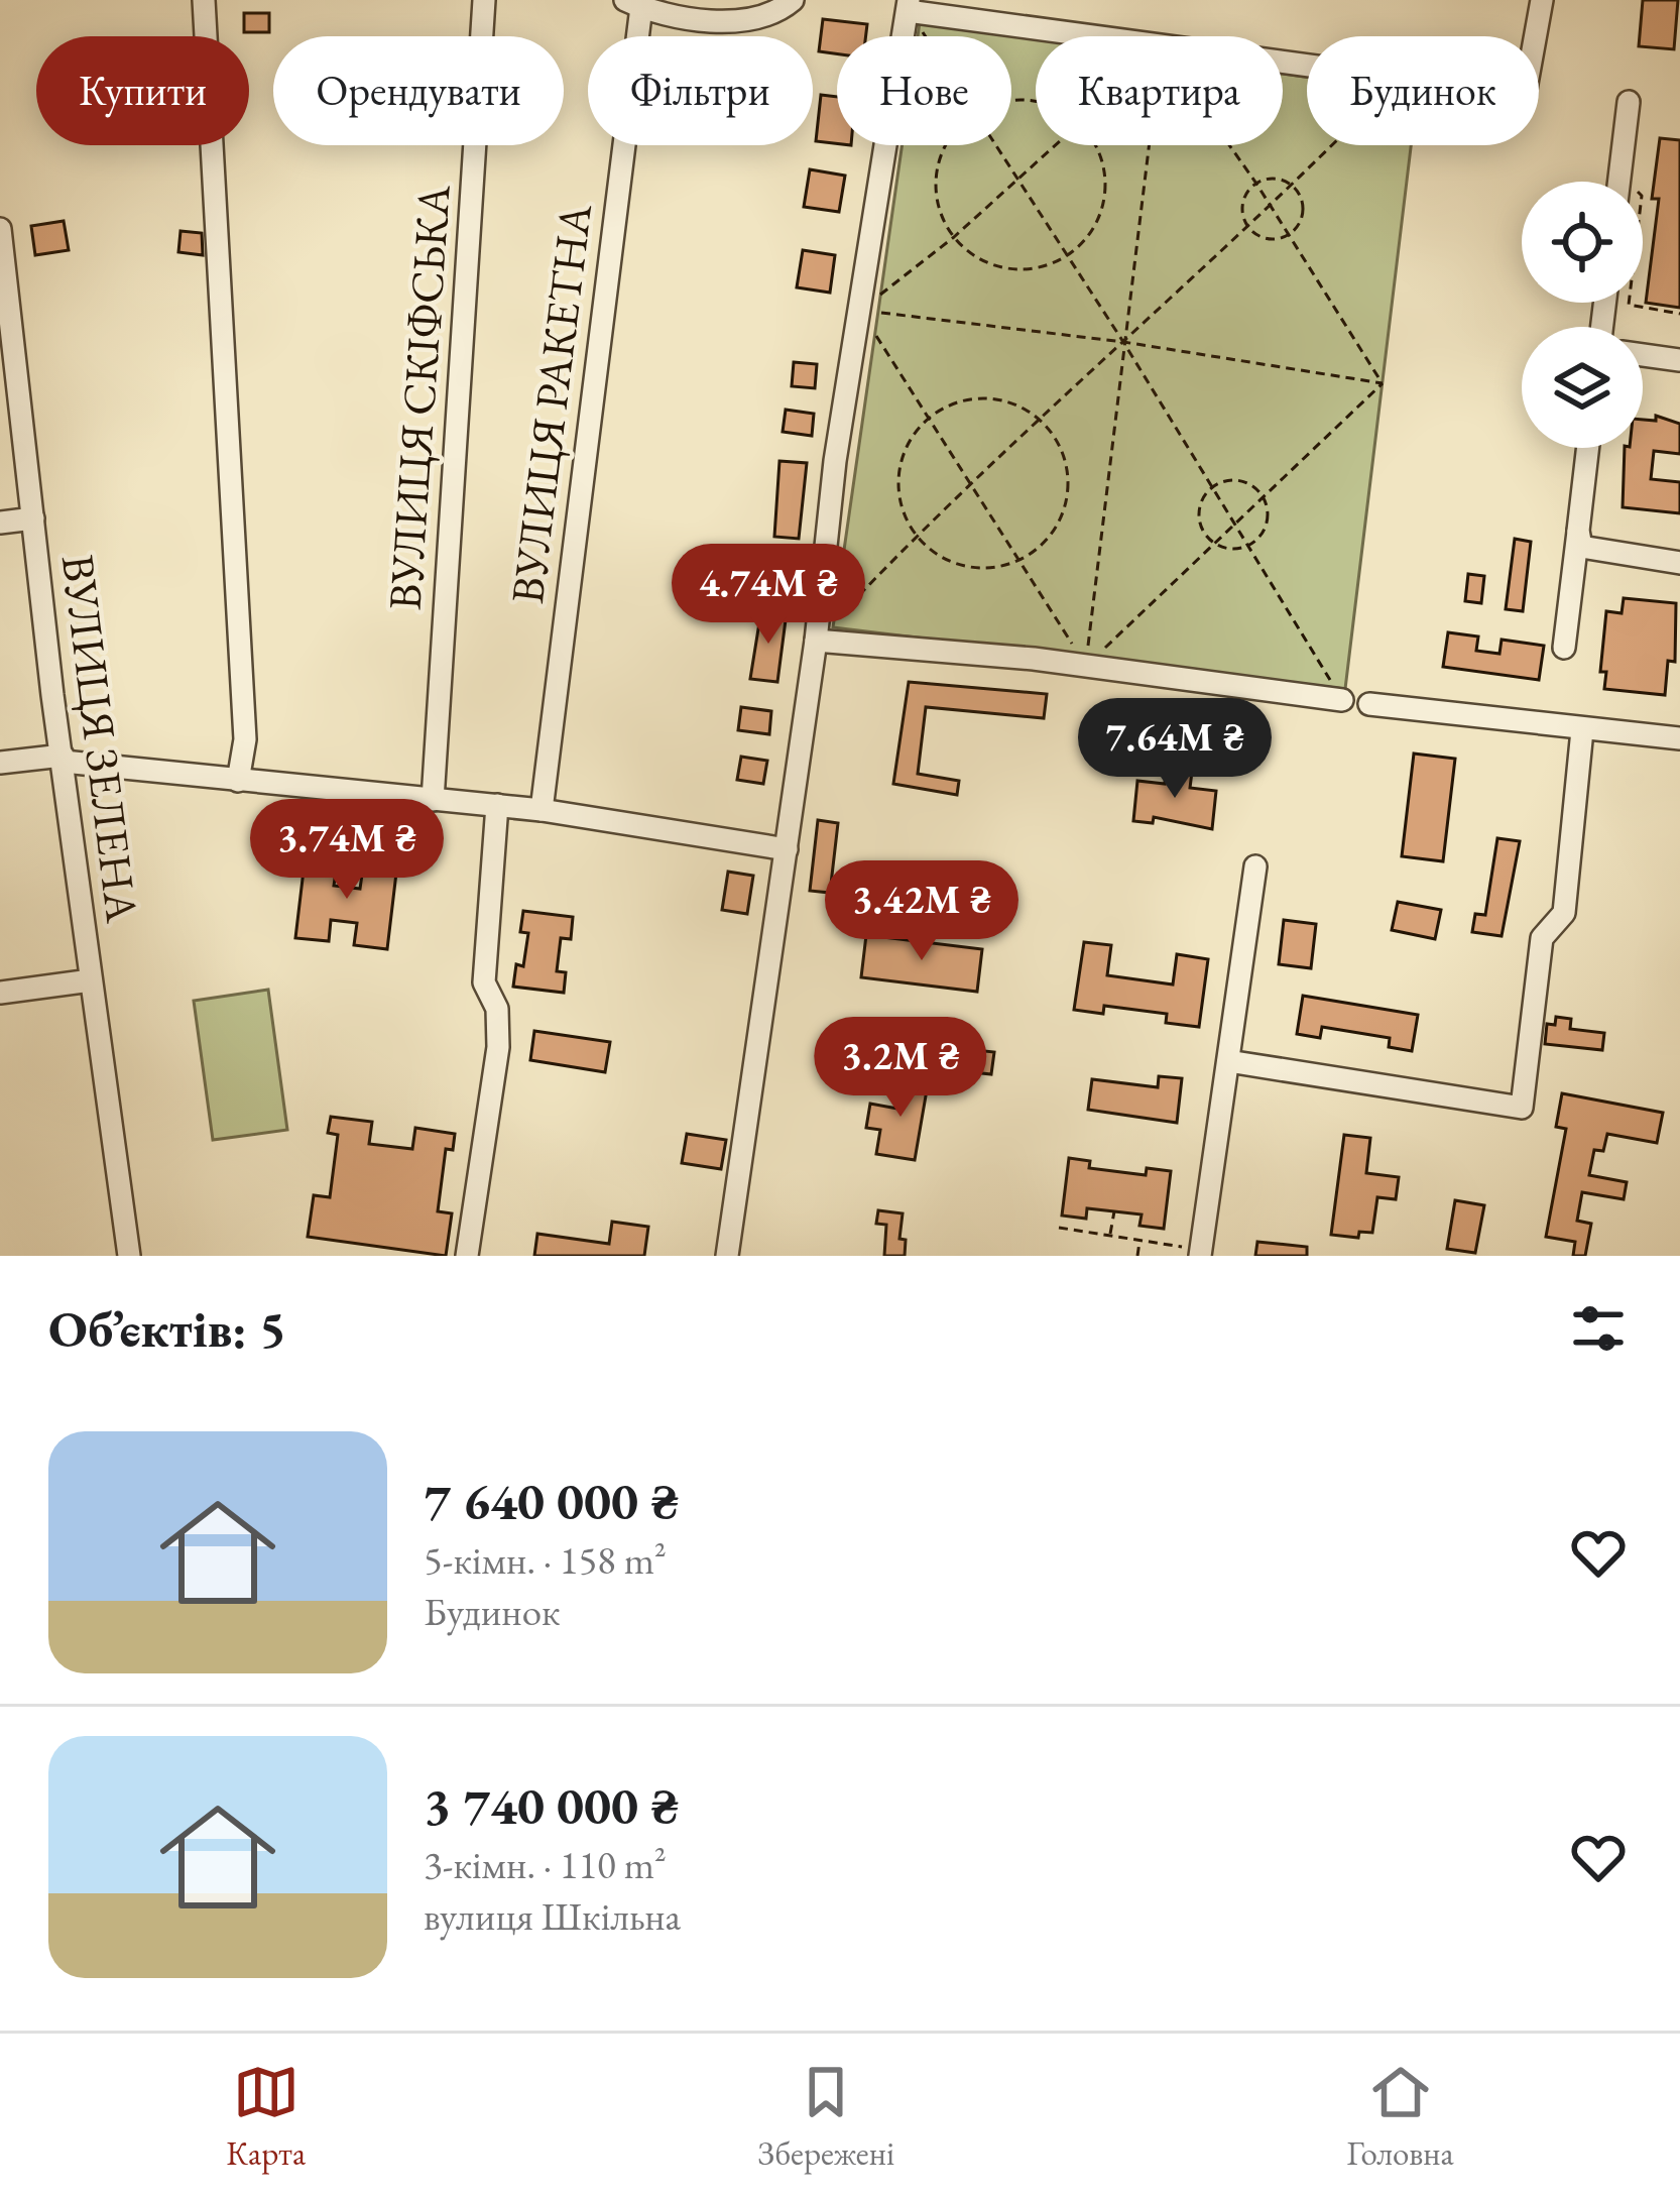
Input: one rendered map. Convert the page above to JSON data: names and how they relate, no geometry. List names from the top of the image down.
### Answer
{
  "streets": {
    "street": ["ВУЛИЦЯ СКІФСЬКА", "ВУЛИЦЯ РАКЕТНА", "ВУЛИЦЯ ЗЕЛЕНА"]
  },
  "page": {
    "chip": [
      "Купити",
      "Орендувати",
      "Фільтри",
      "Нове",
      "Квартира",
      "Будинок"
    ],
    "price": [
      "4.74M ₴",
      "7.64M ₴",
      "3.74M ₴",
      "3.42M ₴",
      "3.2M ₴"
    ],
    "heading": "Об’єктів: 5",
    "list": [
      {
        "name": "7 640 000 ₴",
        "note": "5-кімн. · 158 m² · Будинок"
      },
      {
        "name": "3 740 000 ₴",
        "note": "3-кімн. · 110 m² · вулиця Шкільна"
      }
    ],
    "tabs": ["Карта", "Збережені", "Головна"]
  }
}
